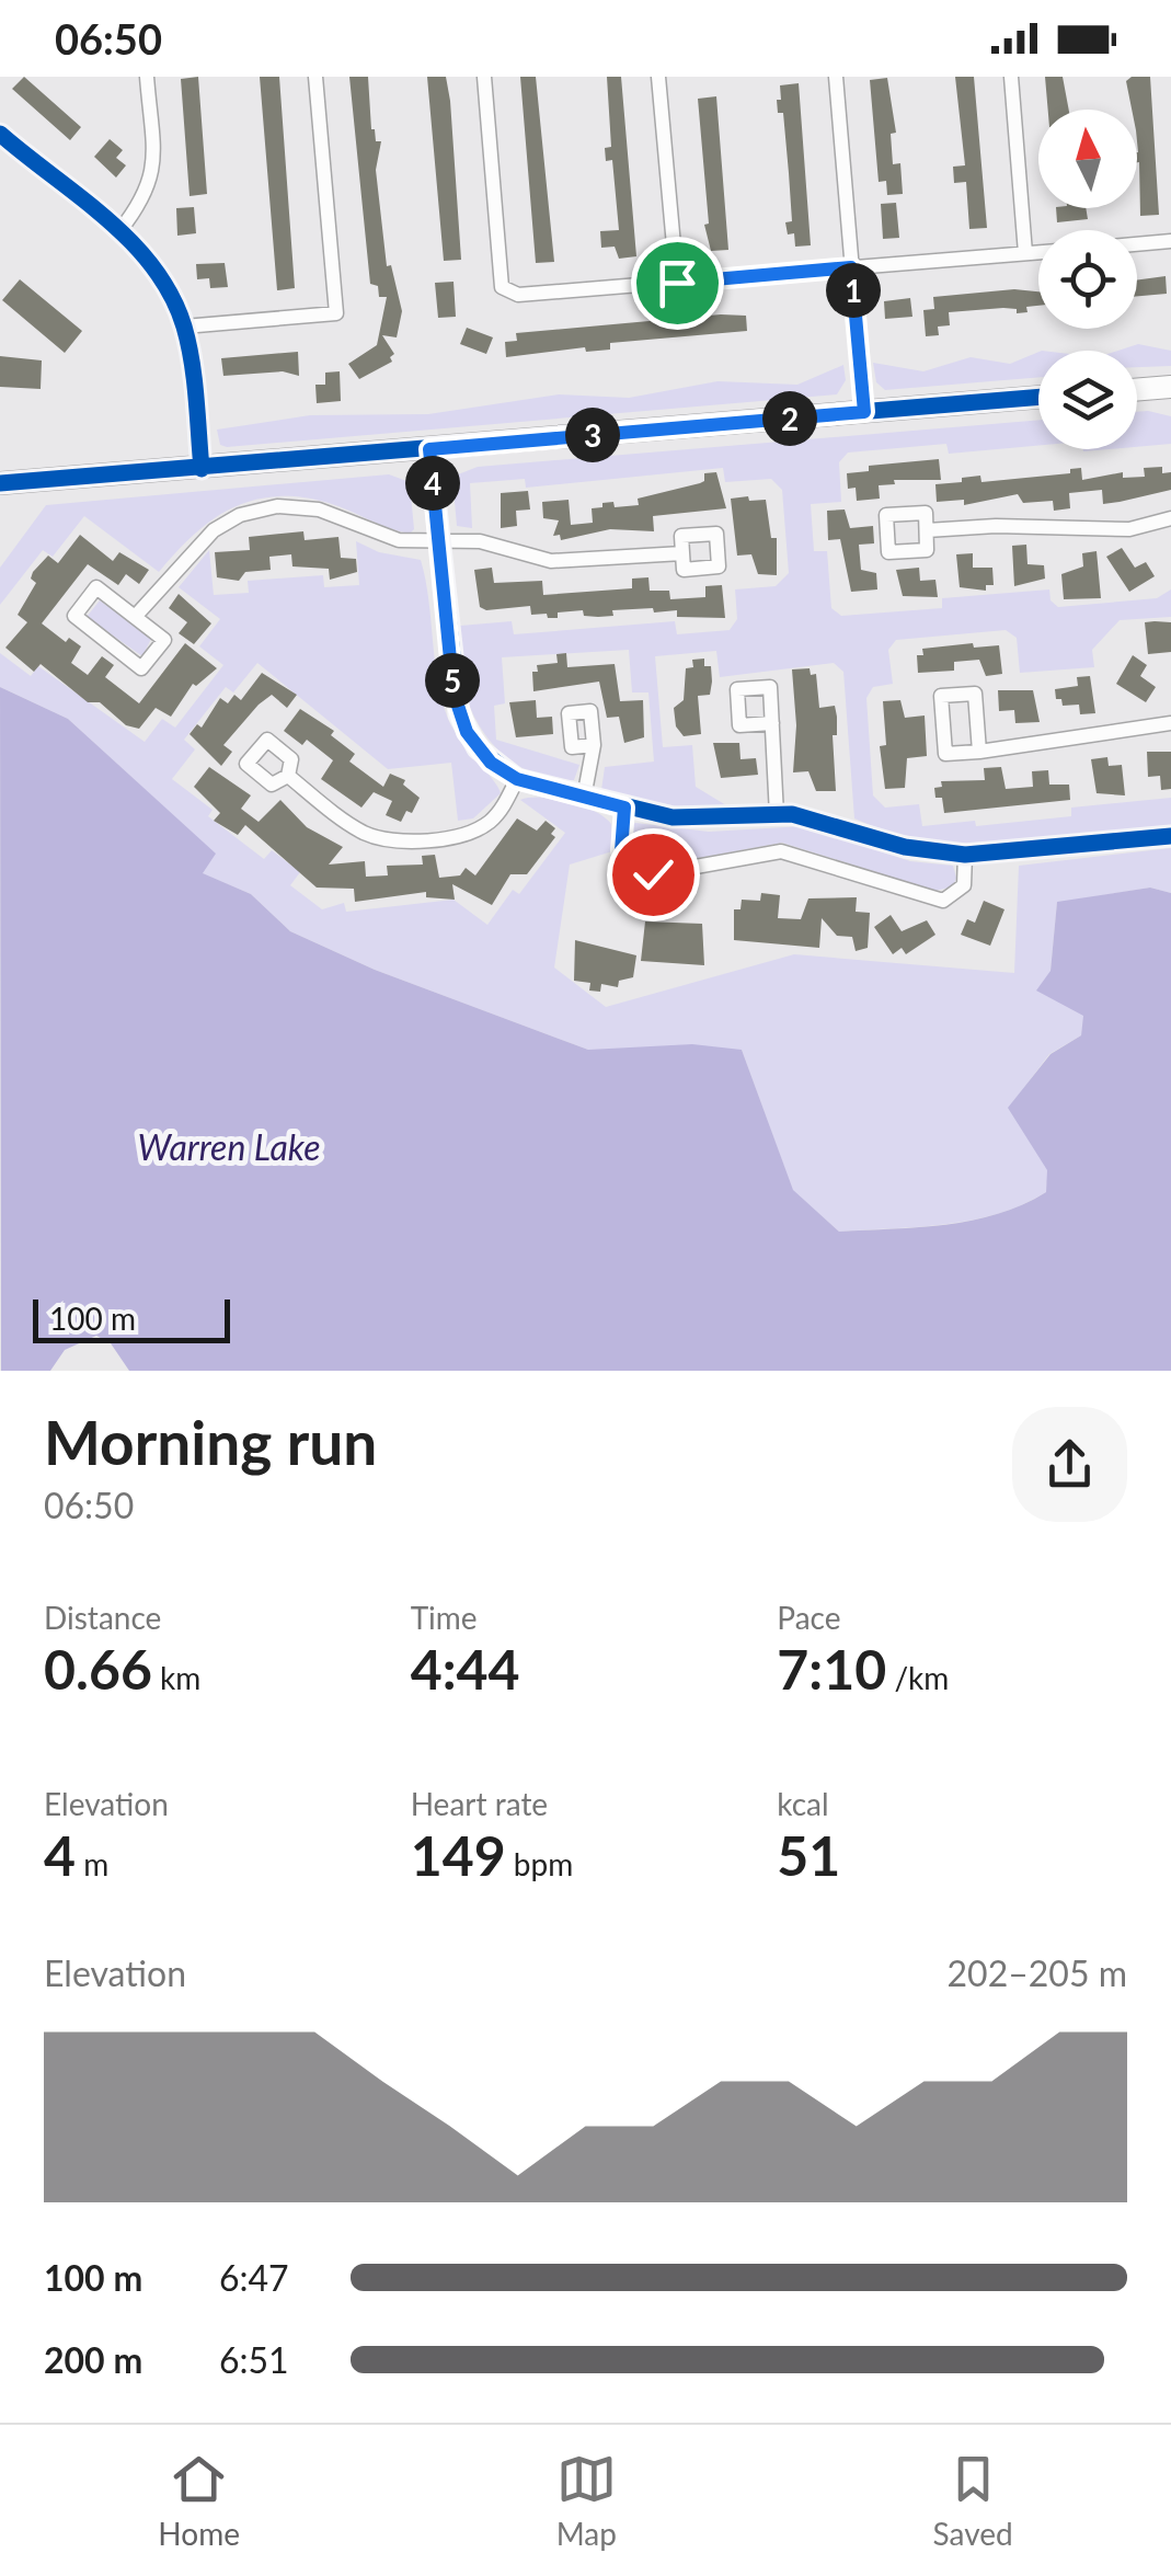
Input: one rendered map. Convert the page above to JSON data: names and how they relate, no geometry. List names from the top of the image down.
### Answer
{
  "water": ["Warren Lake"],
  "scale_bar": "100 m",
  "north": "top",
  "page": {
    "status": "06:50",
    "pins": [
      "1",
      "2",
      "3",
      "4",
      "5"
    ],
    "scale": "100 m",
    "heading": ["Morning run", "06:50"],
    "stats": [
      ["Distance", "0.66 km"],
      ["Time", "4:44"],
      ["Pace", "7:10 /km"],
      ["Elevation", "4 m"],
      ["Heart rate", "149 bpm"],
      ["kcal", "51"]
    ],
    "chart": ["Elevation", "202–205 m"],
    "list": [
      {
        "name": "100 m",
        "note": "6:47"
      },
      {
        "name": "200 m",
        "note": "6:51"
      }
    ],
    "tabs": ["Home", "Map", "Saved"]
  }
}
